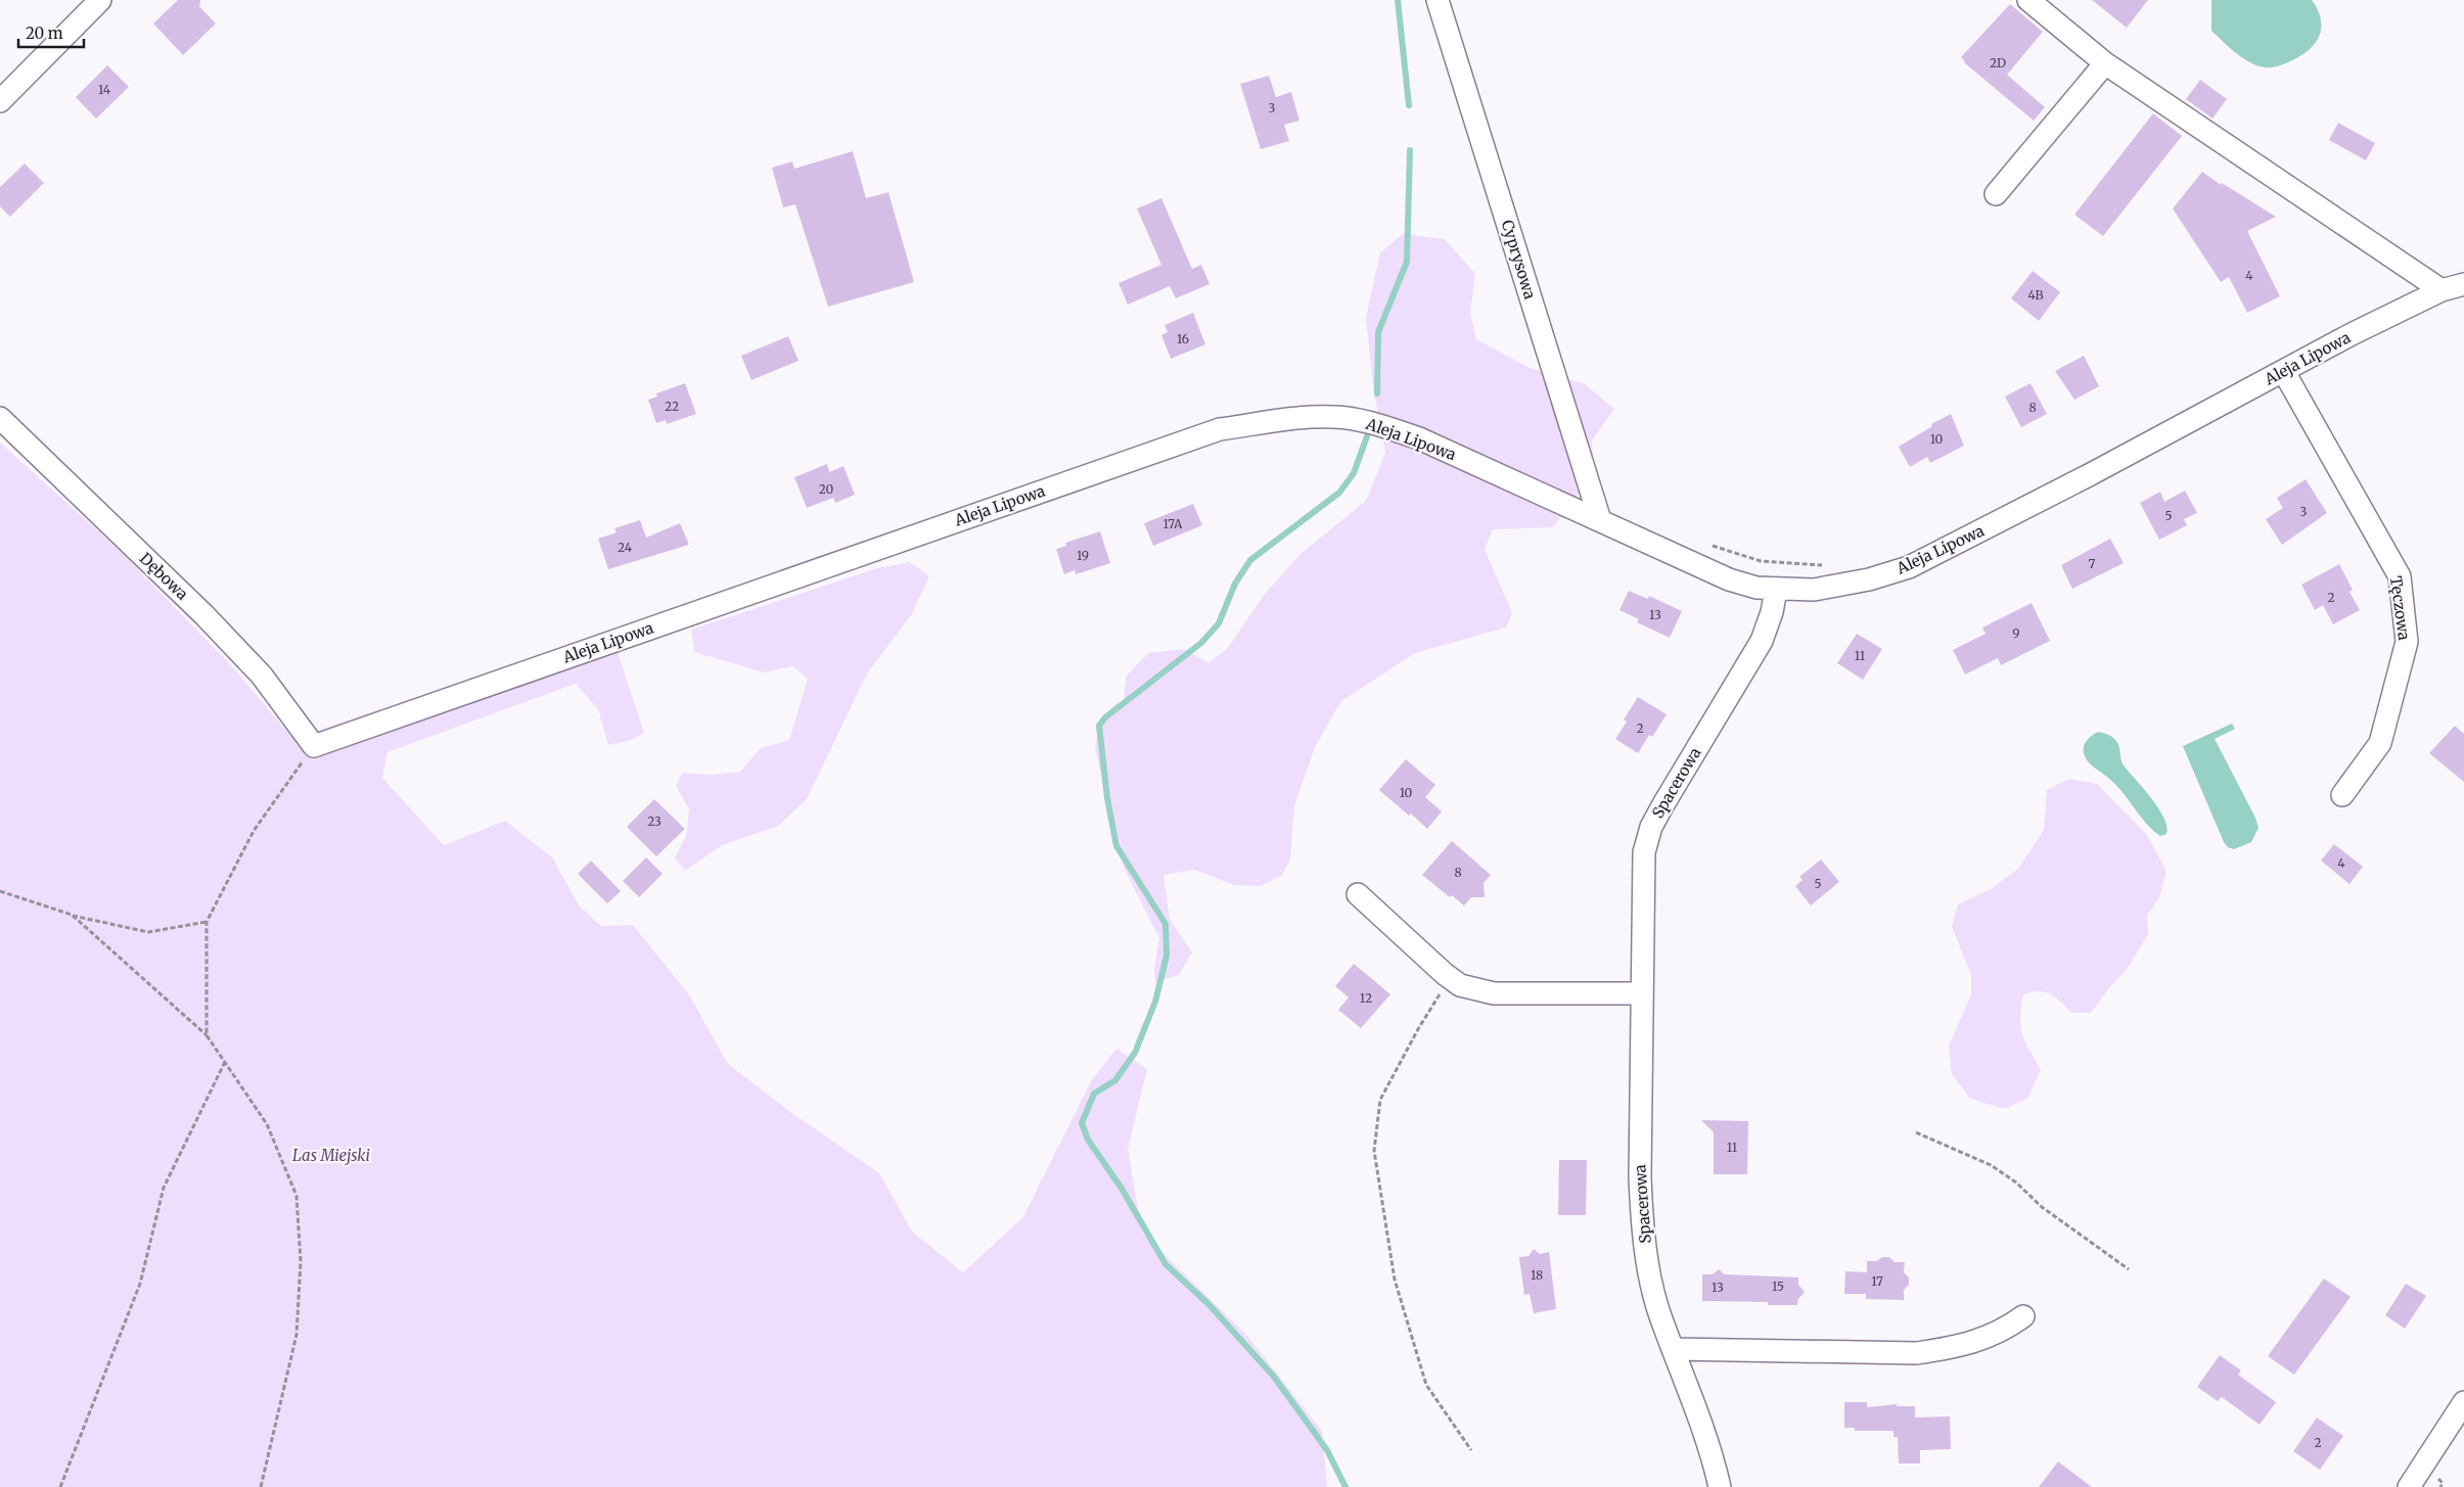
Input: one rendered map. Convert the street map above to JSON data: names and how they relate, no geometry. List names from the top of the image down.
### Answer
{
  "streets": {
    "street": [
      "Cyprysowa",
      "Aleja Lipowa",
      "Dębowa",
      "Tęczowa",
      "Spacerowa"
    ]
  },
  "crossings": [
    ["Cyprysowa", "Aleja Lipowa"],
    ["Aleja Lipowa", "Dębowa"],
    ["Aleja Lipowa", "Tęczowa"],
    ["Aleja Lipowa", "Spacerowa"]
  ],
  "parks": ["Las Miejski"],
  "house_numbers": [
    "2D",
    "14",
    "3",
    "4",
    "4B",
    "16",
    "22",
    "8",
    "10",
    "20",
    "3",
    "5",
    "17A",
    "24",
    "19",
    "7",
    "2",
    "13",
    "9",
    "11",
    "2",
    "10",
    "23",
    "4",
    "8",
    "5",
    "12",
    "11",
    "18",
    "17",
    "15",
    "13",
    "2"
  ],
  "scale_bar": "20 m"
}
